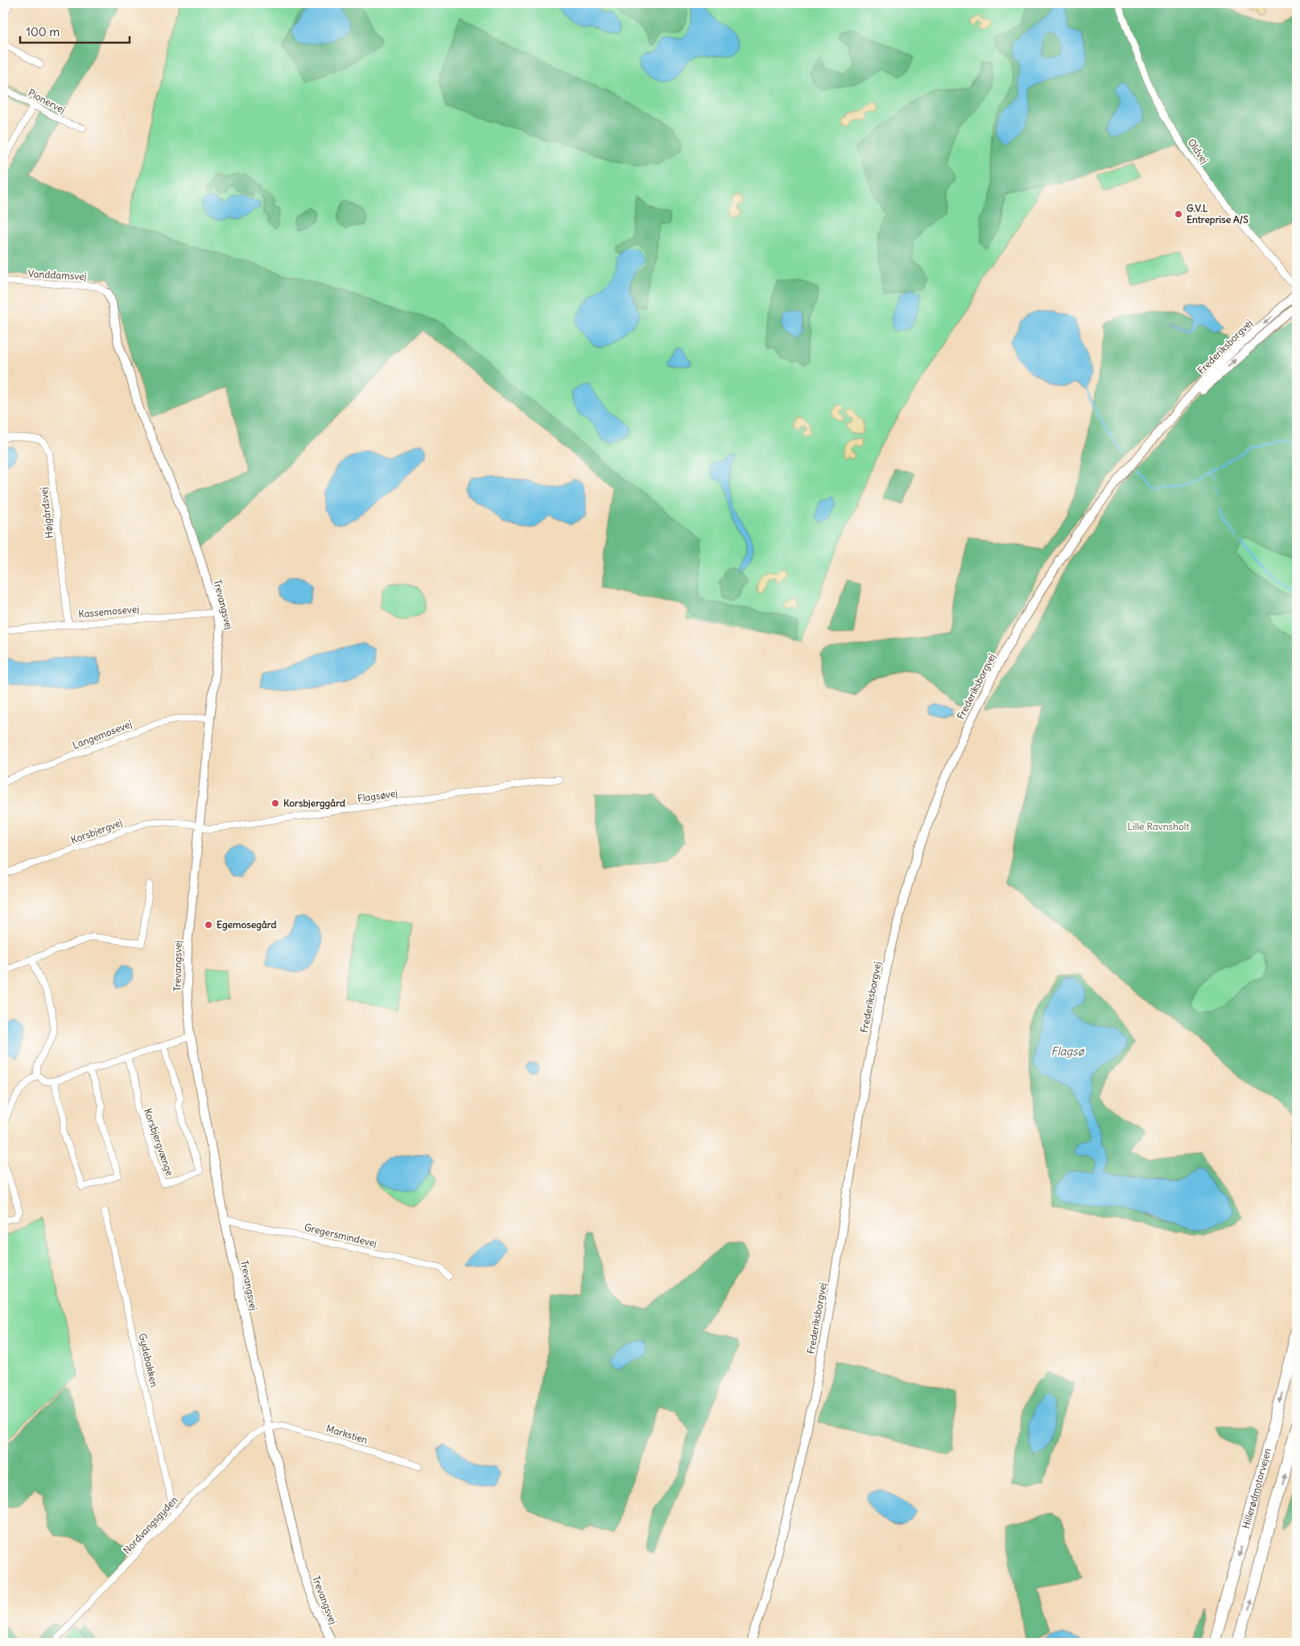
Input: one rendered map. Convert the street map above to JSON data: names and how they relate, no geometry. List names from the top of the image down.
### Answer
{
  "streets": {
    "highway": ["Hillerødmotorvejen"],
    "street": [
      "Pionervej",
      "Oldvej",
      "Vanddamsvej",
      "Frederiksborgvej",
      "Højgårdsvej",
      "Trevangsvej",
      "Kassemosevej",
      "Langemosevej",
      "Flagsøvej",
      "Korsbjergvej",
      "Korsbjergvænge",
      "Gregersmindevej",
      "Gydebakken",
      "Markstien",
      "Nordvangsgyden"
    ]
  },
  "crossings": [
    ["Vanddamsvej", "Trevangsvej"],
    ["Højgårdsvej", "Kassemosevej"],
    ["Trevangsvej", "Kassemosevej"],
    ["Trevangsvej", "Langemosevej"],
    ["Trevangsvej", "Flagsøvej"],
    ["Trevangsvej", "Korsbjergvej"],
    ["Trevangsvej", "Gregersmindevej"],
    ["Trevangsvej", "Markstien"],
    ["Trevangsvej", "Nordvangsgyden"],
    ["Flagsøvej", "Korsbjergvej"],
    ["Gydebakken", "Nordvangsgyden"],
    ["Markstien", "Nordvangsgyden"]
  ],
  "water": ["Flagsø"],
  "parks": ["Lille Ravnsholt"],
  "places": ["G.V.L Entreprise A/S", "Korsbjerggård", "Egemosegård"],
  "scale_bar": "100 m"
}
